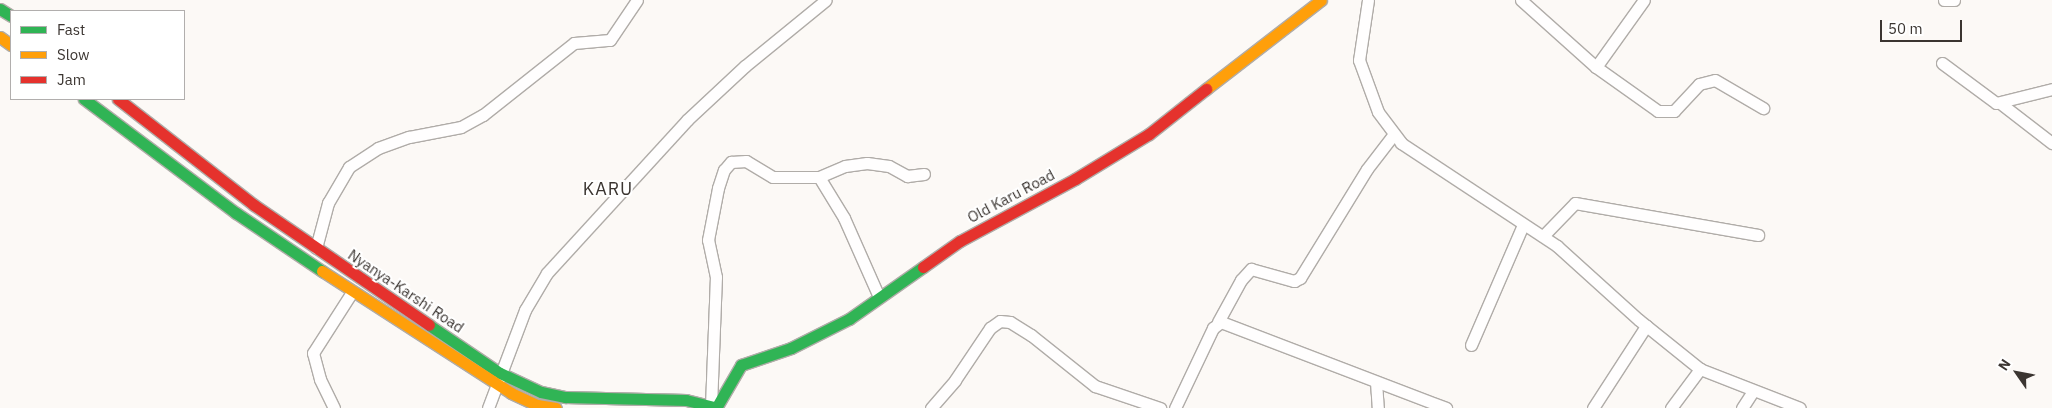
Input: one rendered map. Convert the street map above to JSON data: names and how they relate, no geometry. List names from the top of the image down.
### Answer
{
  "streets": {
    "main road": ["Old Karu Road", "Nyanya-Karshi Road"]
  },
  "crossings": [
    ["Old Karu Road", "Nyanya-Karshi Road"]
  ],
  "districts": ["KARU"],
  "legend": ["Fast", "Slow", "Jam"],
  "scale_bar": "50 m",
  "north": "top left"
}
